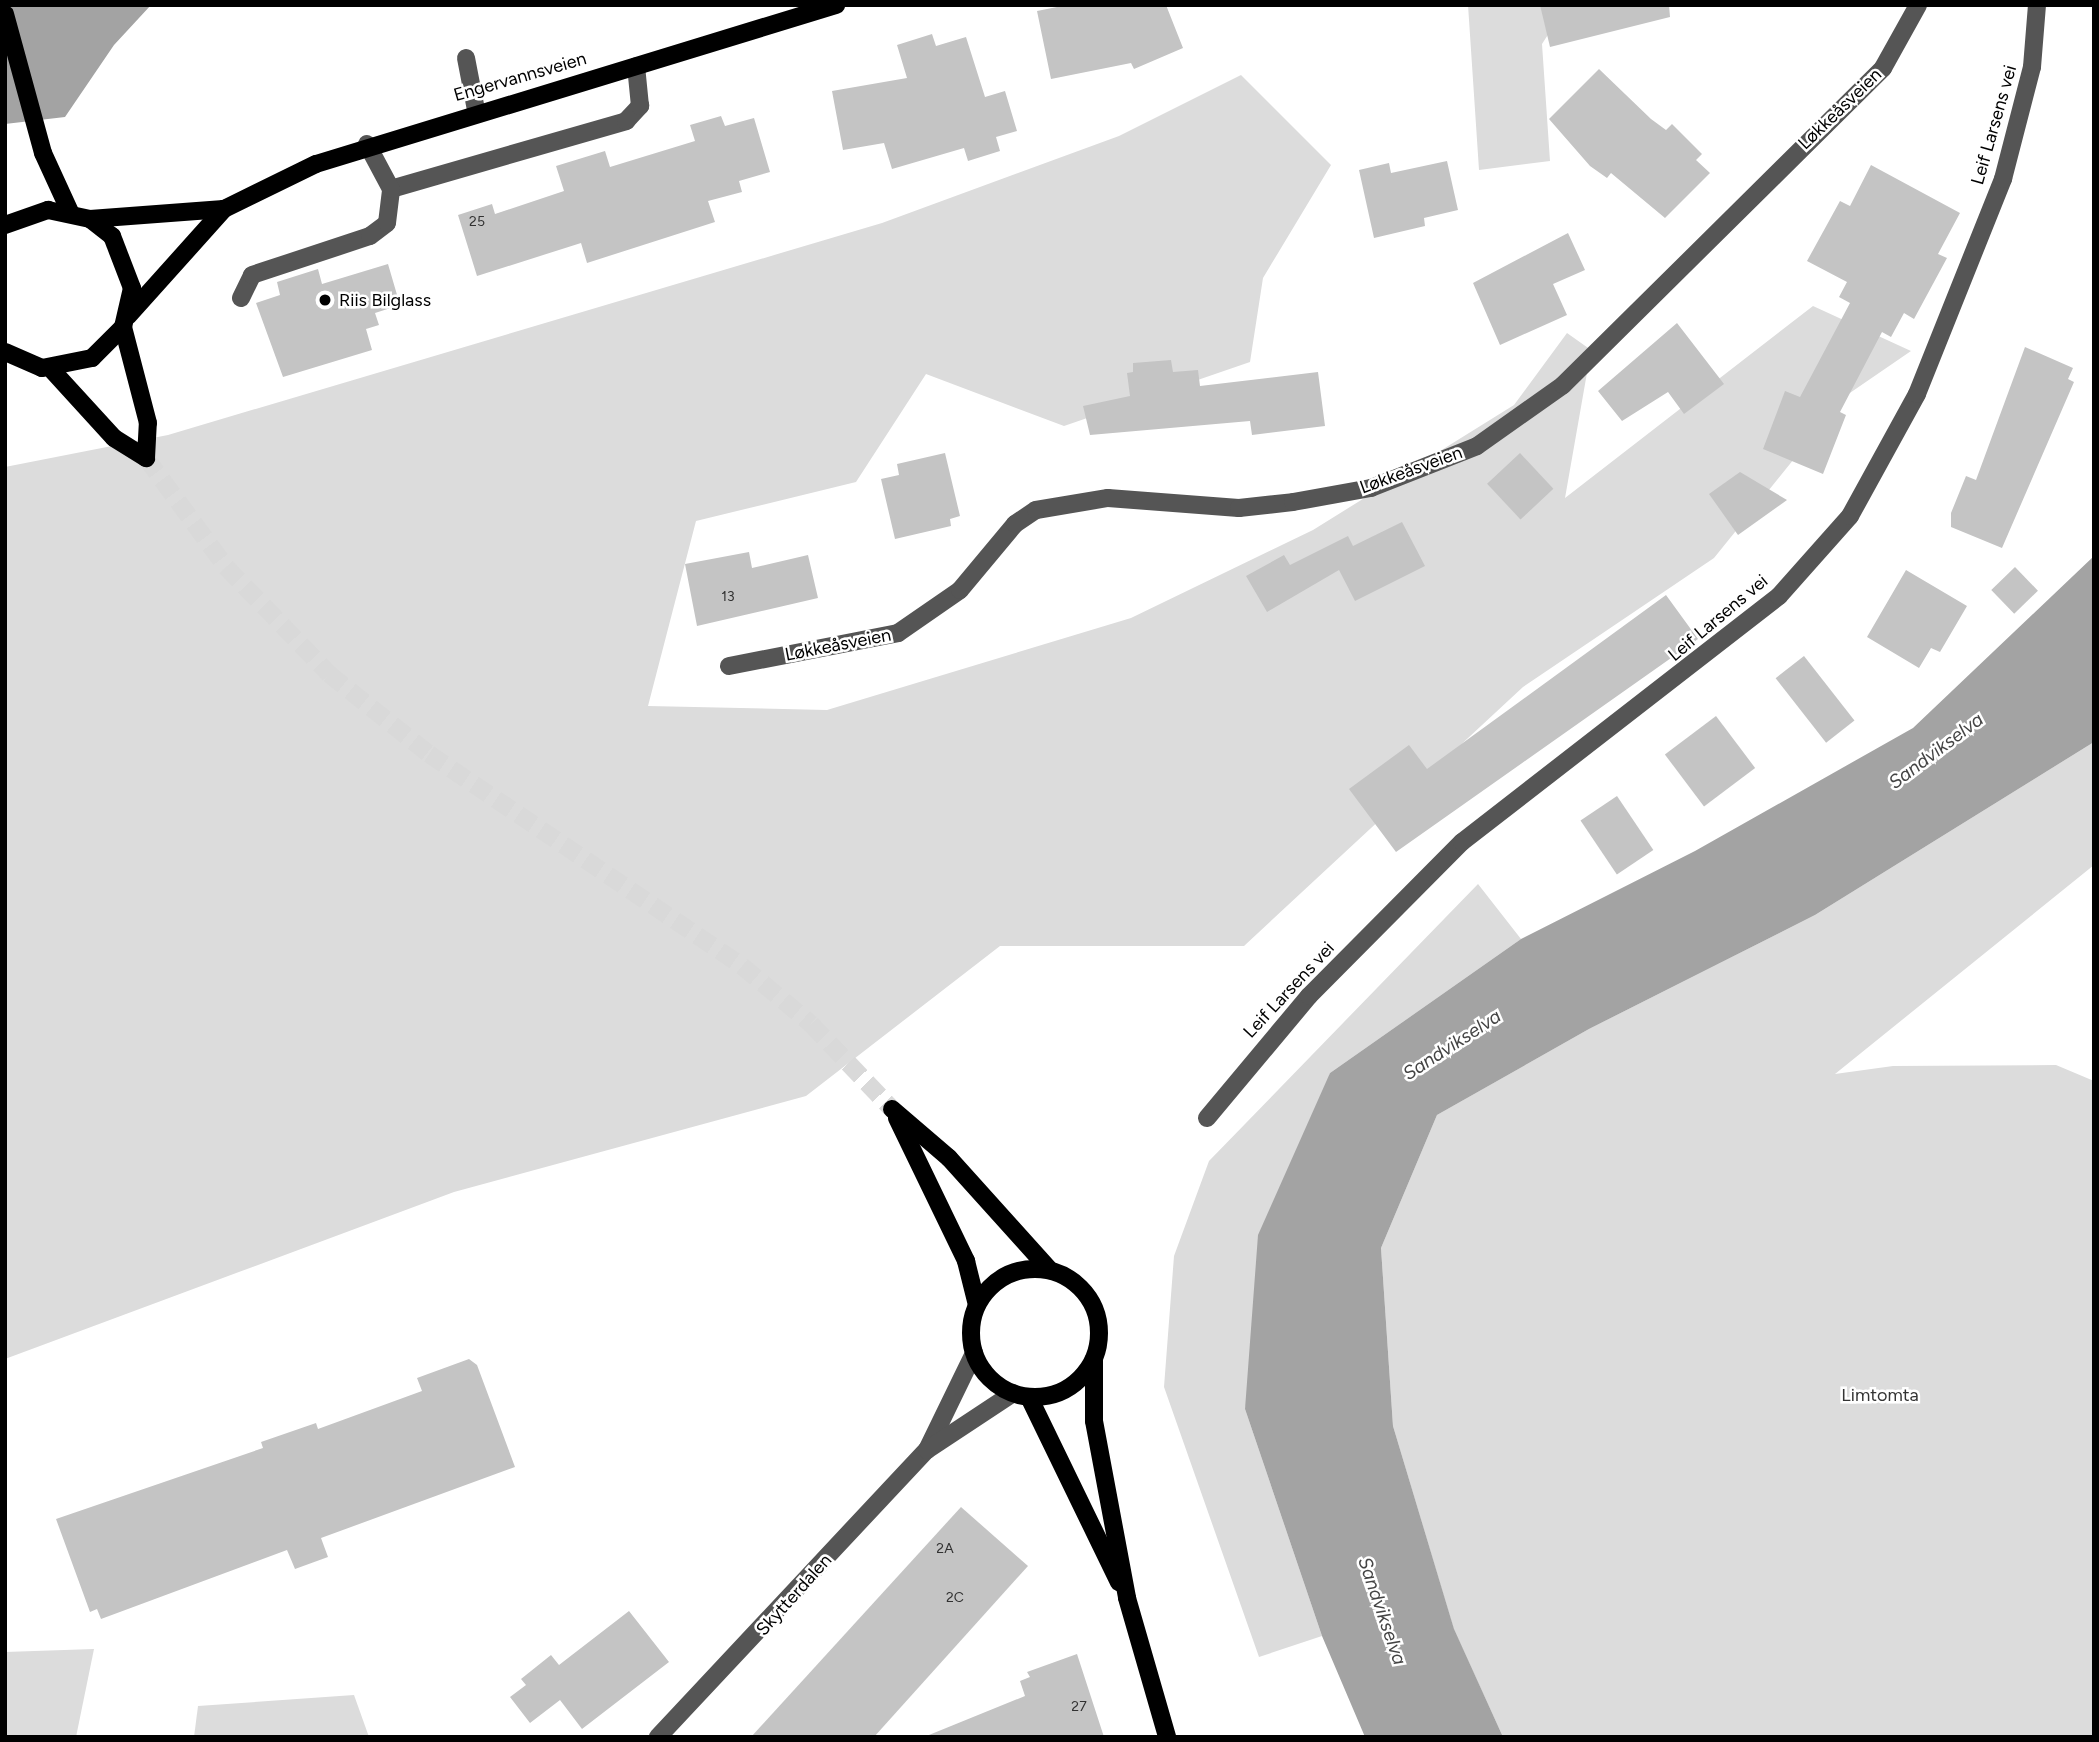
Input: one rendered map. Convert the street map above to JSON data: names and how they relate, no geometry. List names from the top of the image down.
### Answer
{
  "streets": {
    "main road": ["Engervannsveien"],
    "street": ["Løkkeåsveien", "Leif Larsens vei", "Skytterdalen"]
  },
  "water": ["Sandvikselva"],
  "parks": ["Limtomta"],
  "places": ["Riis Bilglass"],
  "house_numbers": [
    "25",
    "13",
    "2A",
    "2C",
    "27"
  ]
}
